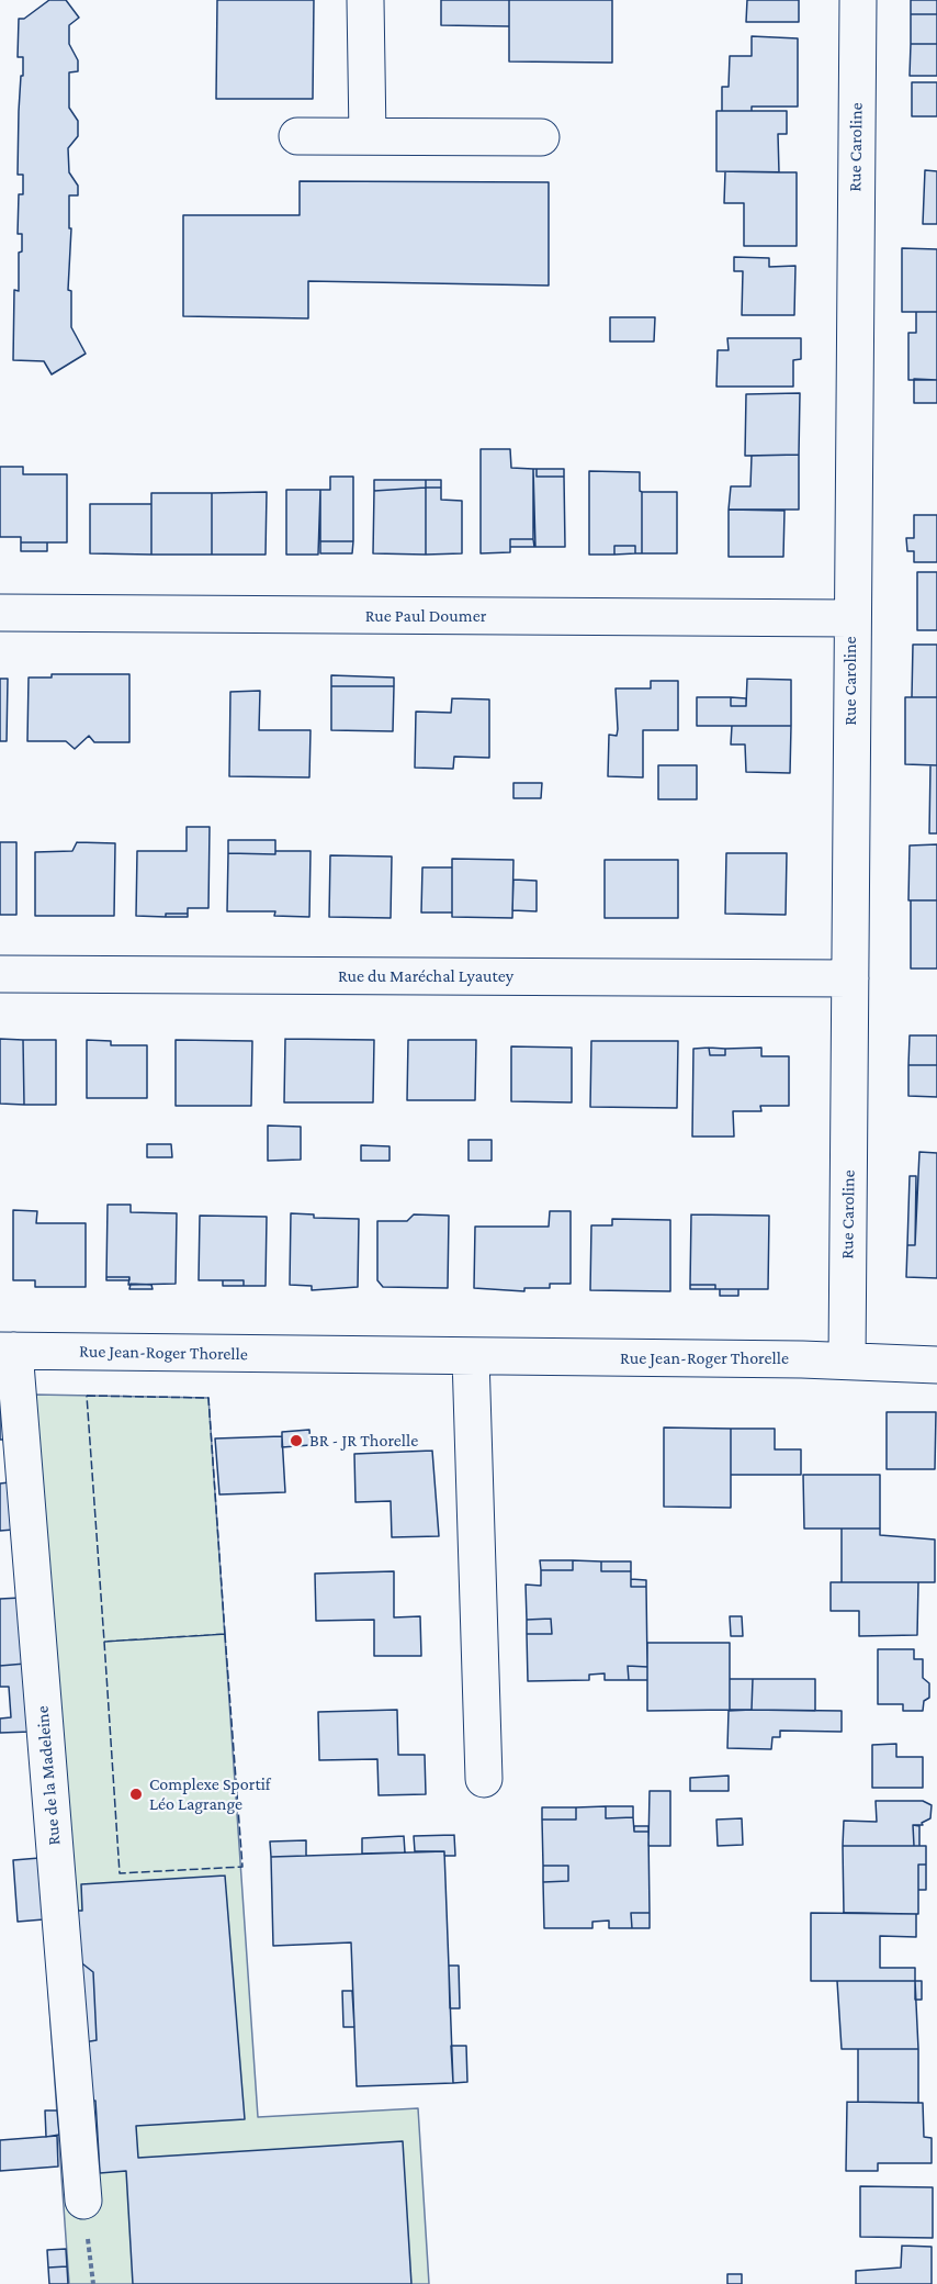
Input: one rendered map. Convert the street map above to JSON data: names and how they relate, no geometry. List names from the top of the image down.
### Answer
{
  "streets": {
    "street": [
      "Rue Caroline",
      "Rue Paul Doumer",
      "Rue du Maréchal Lyautey",
      "Rue Jean-Roger Thorelle",
      "Rue de la Madeleine"
    ]
  },
  "crossings": [
    ["Rue Caroline", "Rue Paul Doumer"],
    ["Rue Caroline", "Rue du Maréchal Lyautey"],
    ["Rue Caroline", "Rue Jean-Roger Thorelle"],
    ["Rue Jean-Roger Thorelle", "Rue de la Madeleine"]
  ],
  "places": ["BR - JR Thorelle", "Complexe Sportif Léo Lagrange"]
}
